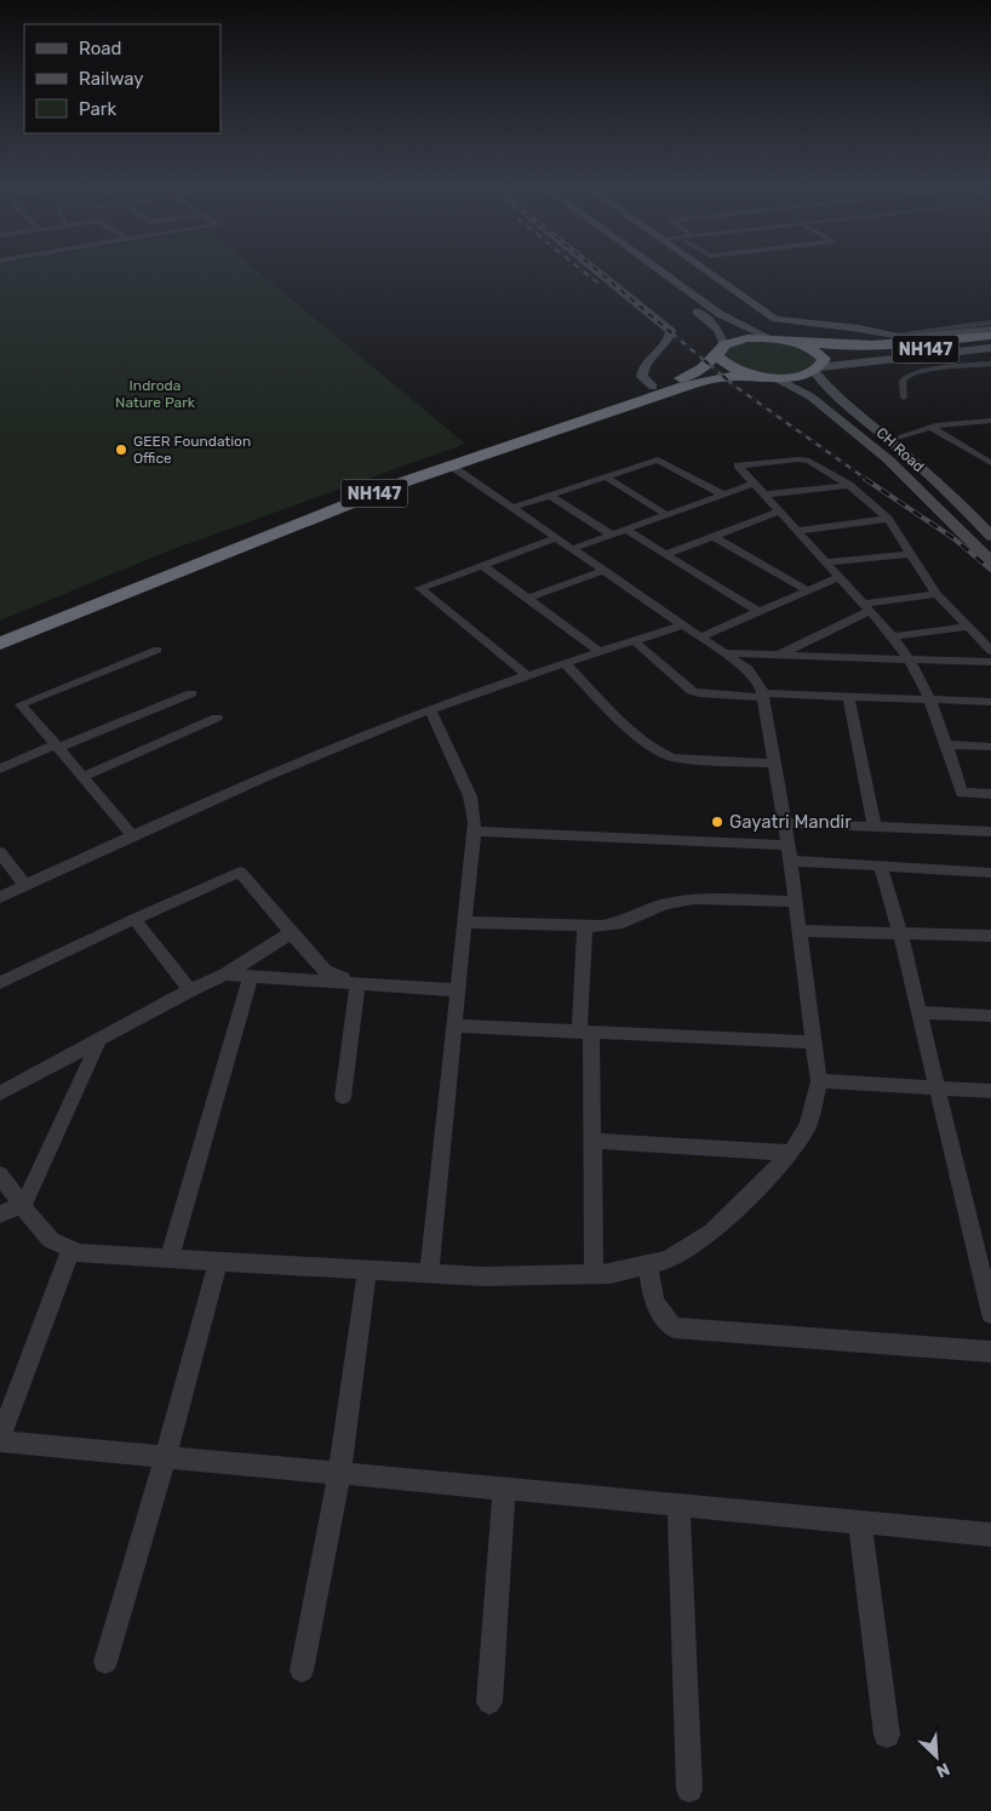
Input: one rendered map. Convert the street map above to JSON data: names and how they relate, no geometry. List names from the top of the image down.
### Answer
{
  "streets": {
    "highway": ["NH147"],
    "street": ["CH Road"]
  },
  "crossings": [
    ["NH147", "CH Road"]
  ],
  "parks": ["Indroda Nature Park"],
  "places": ["GEER Foundation Office", "Gayatri Mandir"],
  "legend": ["Road", "Railway", "Park"],
  "north": "bottom right"
}
